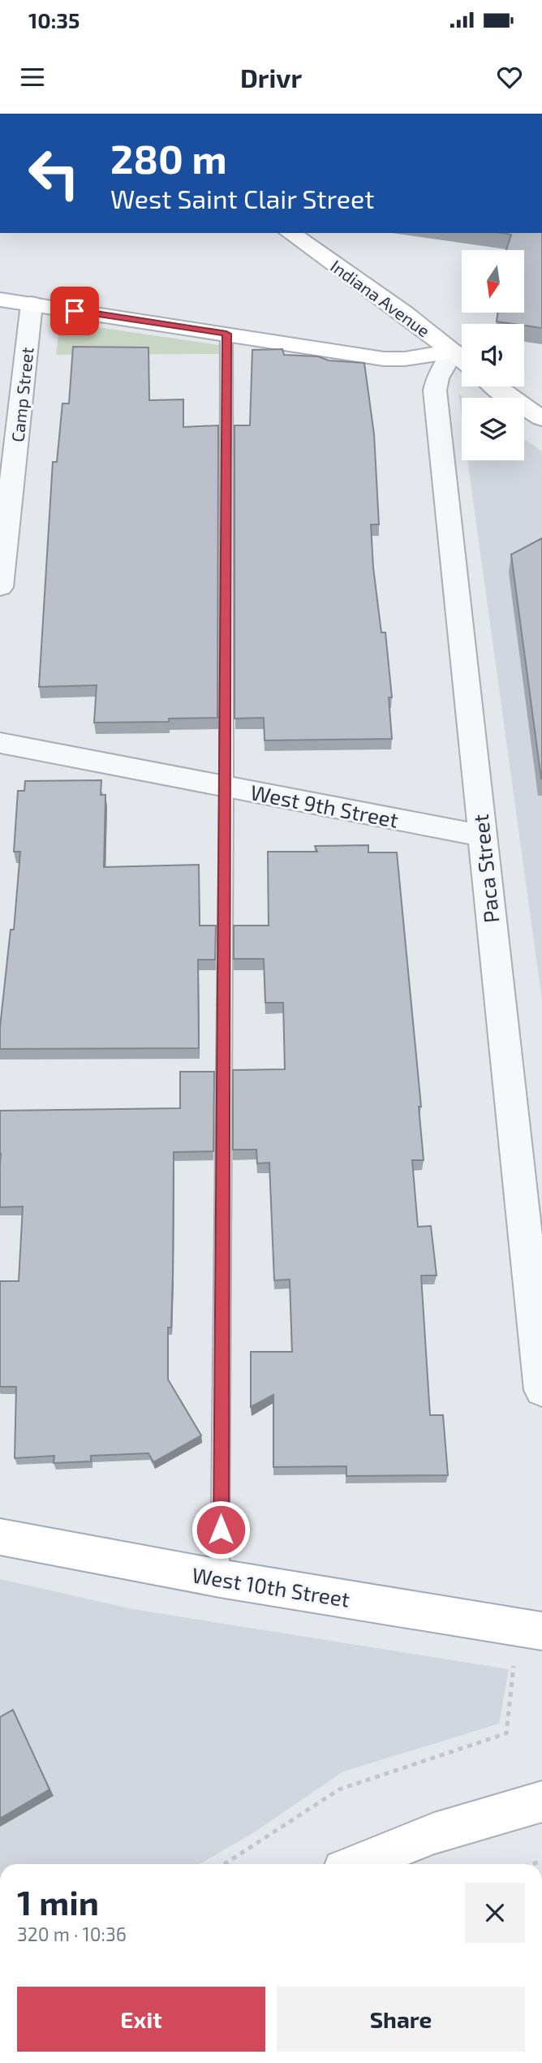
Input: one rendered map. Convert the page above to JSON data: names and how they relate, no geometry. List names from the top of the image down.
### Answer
{
  "streets": {
    "main road": ["Indiana Avenue", "West 10th Street"],
    "street": ["Camp Street", "West 9th Street", "Paca Street"]
  },
  "crossings": [
    ["West 9th Street", "Paca Street"]
  ],
  "north": "bottom",
  "page": {
    "status": "10:35",
    "header": "Drivr",
    "turn": ["280 m", "West Saint Clair Street"],
    "heading": ["1 min", "320 m · 10:36"],
    "buttons": ["Exit", "Share"]
  }
}
